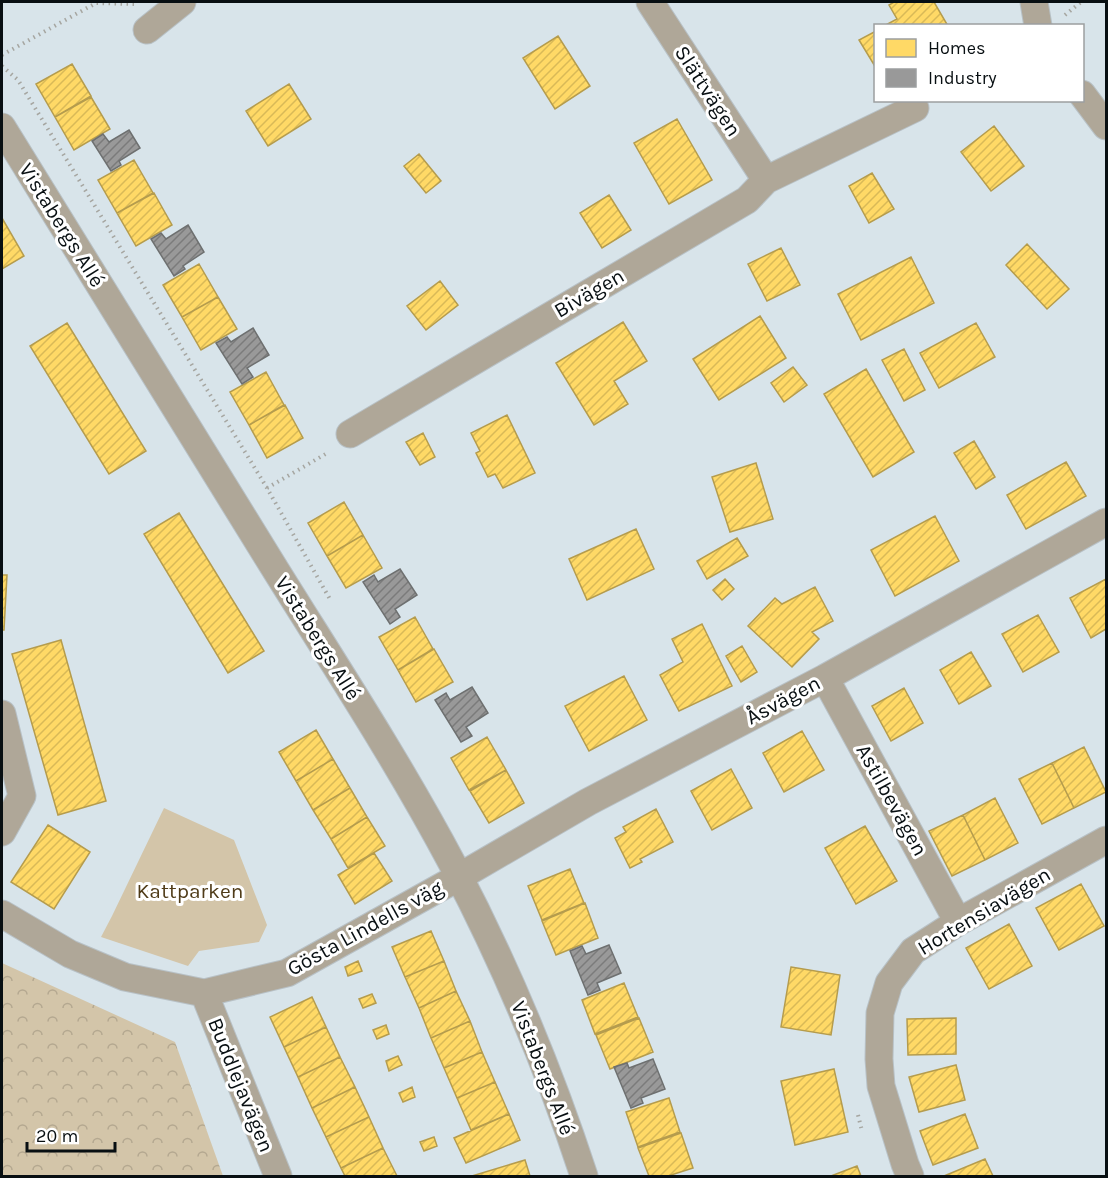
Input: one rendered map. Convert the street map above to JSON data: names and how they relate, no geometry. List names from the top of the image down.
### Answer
{
  "streets": {
    "street": [
      "Slättvägen",
      "Vistabergs Allé",
      "Bivägen",
      "Åsvägen",
      "Astilbevägen",
      "Hortensiavägen",
      "Gösta Lindells väg",
      "Buddlejavägen"
    ]
  },
  "crossings": [
    ["Slättvägen", "Bivägen"],
    ["Vistabergs Allé", "Åsvägen"],
    ["Vistabergs Allé", "Gösta Lindells väg"],
    ["Åsvägen", "Astilbevägen"],
    ["Åsvägen", "Gösta Lindells väg"],
    ["Astilbevägen", "Hortensiavägen"],
    ["Gösta Lindells väg", "Buddlejavägen"]
  ],
  "parks": ["Kattparken"],
  "legend": ["Homes", "Industry"],
  "scale_bar": "20 m"
}
